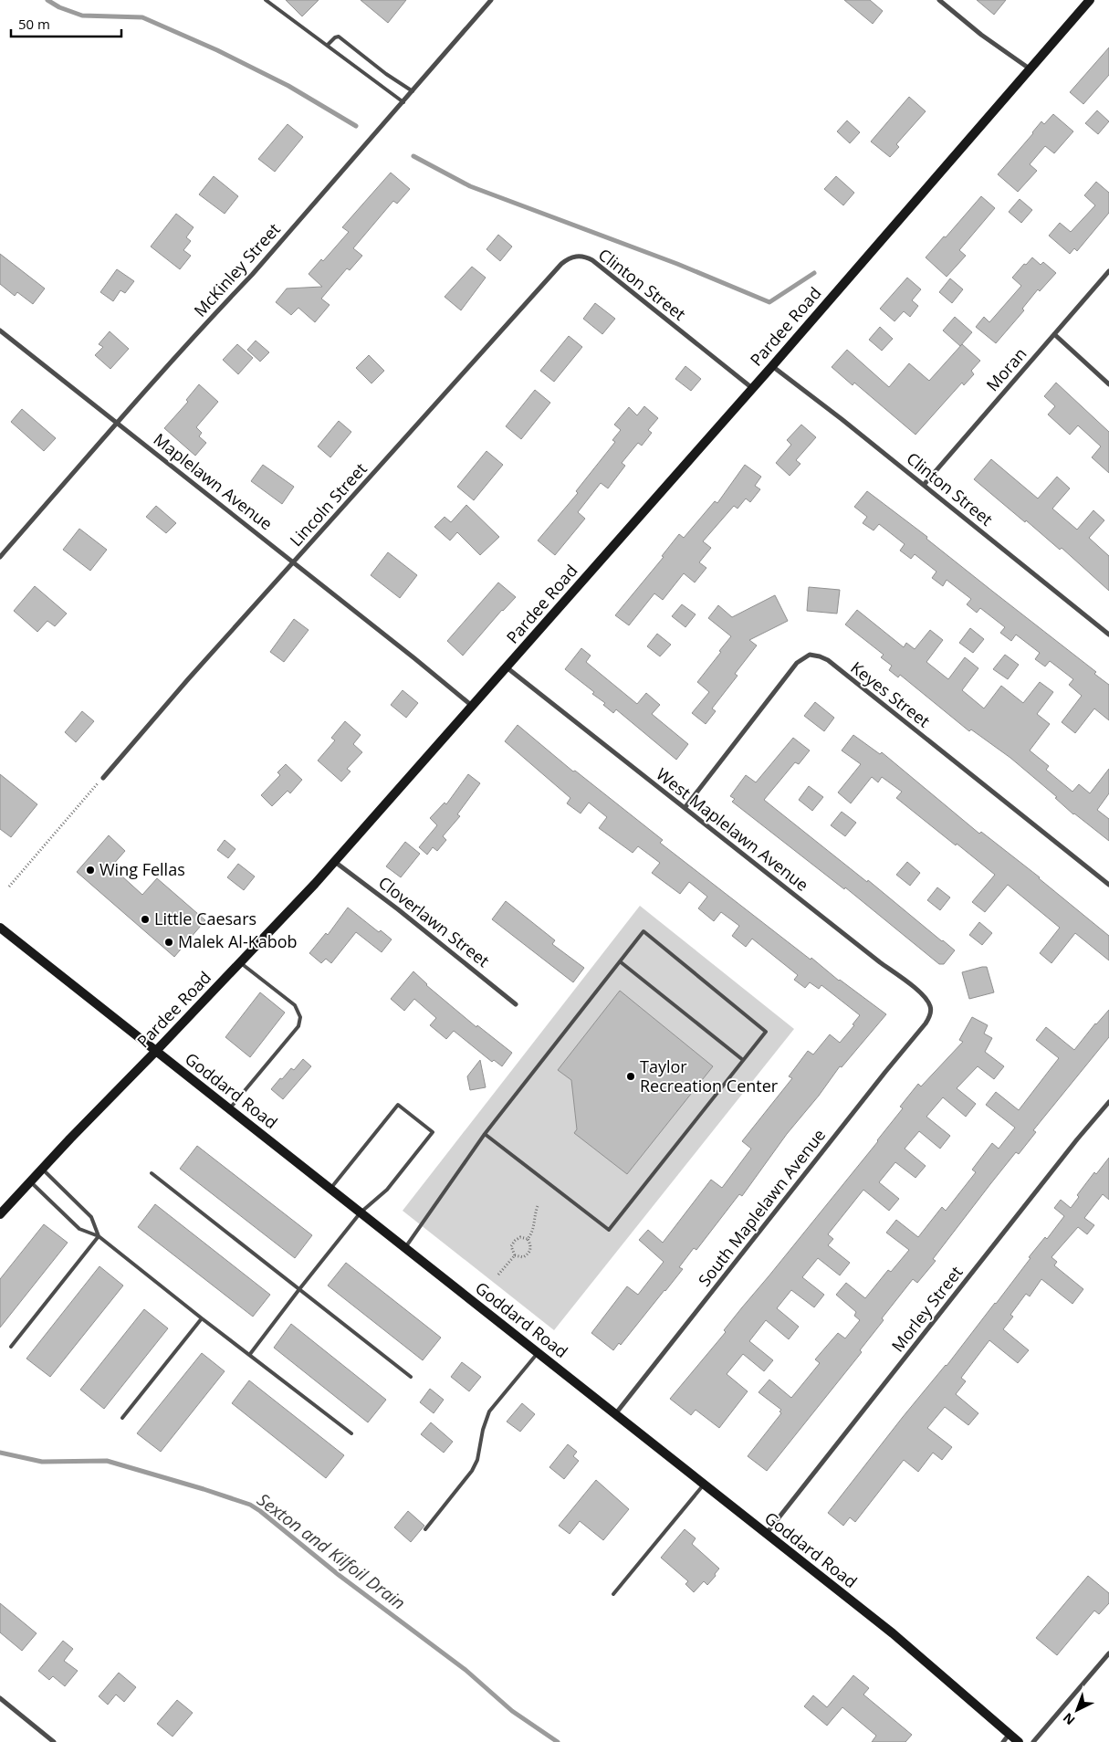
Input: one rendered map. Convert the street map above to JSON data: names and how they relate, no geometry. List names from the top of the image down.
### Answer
{
  "streets": {
    "main road": ["Pardee Road", "Goddard Road"],
    "street": [
      "McKinley Street",
      "Clinton Street",
      "Moran",
      "Maplelawn Avenue",
      "Lincoln Street",
      "Keyes Street",
      "West Maplelawn Avenue",
      "Cloverlawn Street",
      "South Maplelawn Avenue",
      "Morley Street"
    ]
  },
  "crossings": [
    ["McKinley Street", "Maplelawn Avenue"],
    ["Clinton Street", "Pardee Road"],
    ["Clinton Street", "Moran"],
    ["Clinton Street", "Lincoln Street"],
    ["Pardee Road", "Maplelawn Avenue"],
    ["Pardee Road", "West Maplelawn Avenue"],
    ["Pardee Road", "Cloverlawn Street"],
    ["Pardee Road", "Goddard Road"],
    ["Maplelawn Avenue", "Lincoln Street"],
    ["Keyes Street", "West Maplelawn Avenue"],
    ["West Maplelawn Avenue", "South Maplelawn Avenue"],
    ["Goddard Road", "South Maplelawn Avenue"],
    ["Goddard Road", "Morley Street"]
  ],
  "water": ["Sexton and Kilfoil Drain"],
  "places": [
    "Wing Fellas",
    "Little Caesars",
    "Malek Al-Kabob",
    "Taylor Recreation Center"
  ],
  "scale_bar": "50 m",
  "north": "bottom left"
}
